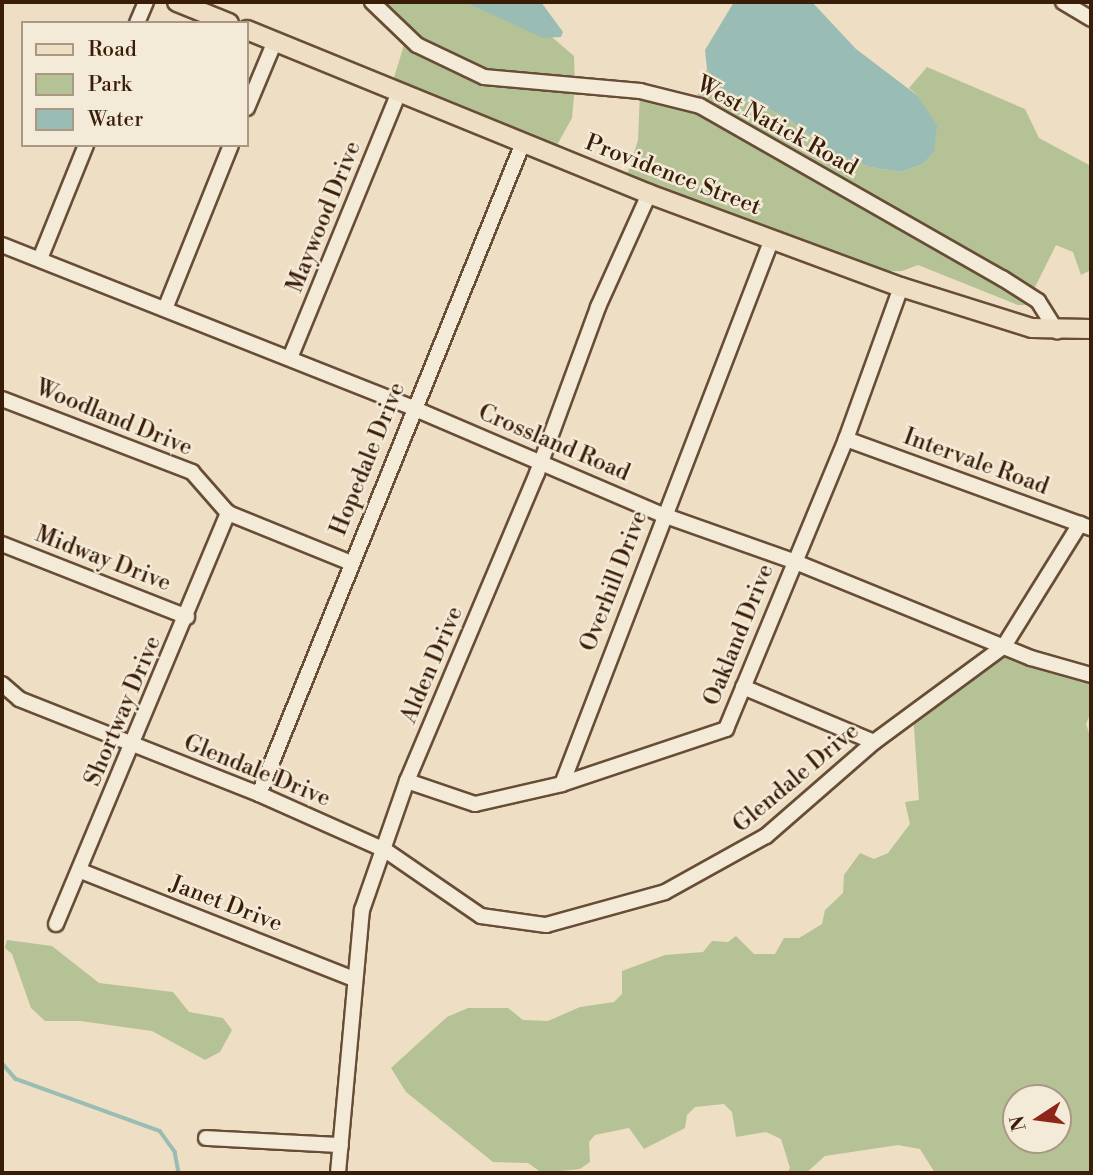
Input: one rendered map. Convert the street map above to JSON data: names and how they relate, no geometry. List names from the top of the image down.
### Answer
{
  "streets": {
    "main road": ["Providence Street"],
    "street": [
      "West Natick Road",
      "Maywood Drive",
      "Woodland Drive",
      "Crossland Road",
      "Hopedale Drive",
      "Intervale Road",
      "Midway Drive",
      "Overhill Drive",
      "Oakland Drive",
      "Alden Drive",
      "Shortway Drive",
      "Glendale Drive",
      "Janet Drive"
    ]
  },
  "crossings": [
    ["West Natick Road", "Providence Street"],
    ["Providence Street", "Maywood Drive"],
    ["Providence Street", "Hopedale Drive"],
    ["Providence Street", "Overhill Drive"],
    ["Providence Street", "Oakland Drive"],
    ["Providence Street", "Alden Drive"],
    ["Maywood Drive", "Crossland Road"],
    ["Woodland Drive", "Hopedale Drive"],
    ["Woodland Drive", "Shortway Drive"],
    ["Crossland Road", "Hopedale Drive"],
    ["Crossland Road", "Overhill Drive"],
    ["Crossland Road", "Oakland Drive"],
    ["Crossland Road", "Alden Drive"],
    ["Crossland Road", "Glendale Drive"],
    ["Hopedale Drive", "Glendale Drive"],
    ["Intervale Road", "Oakland Drive"],
    ["Intervale Road", "Glendale Drive"],
    ["Midway Drive", "Shortway Drive"],
    ["Overhill Drive", "Oakland Drive"],
    ["Oakland Drive", "Alden Drive"],
    ["Alden Drive", "Glendale Drive"],
    ["Alden Drive", "Janet Drive"],
    ["Shortway Drive", "Glendale Drive"],
    ["Shortway Drive", "Janet Drive"]
  ],
  "legend": ["Road", "Park", "Water"],
  "north": "left"
}
